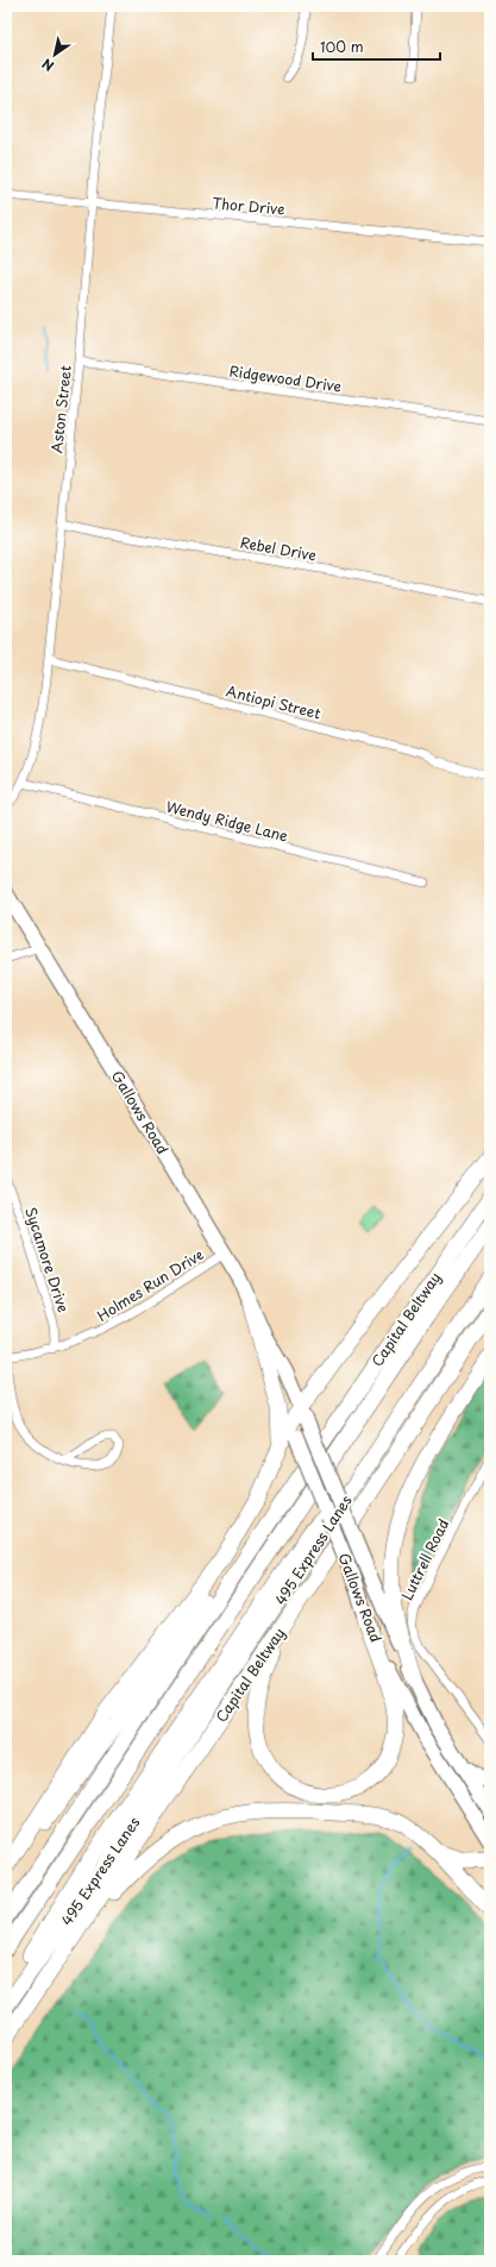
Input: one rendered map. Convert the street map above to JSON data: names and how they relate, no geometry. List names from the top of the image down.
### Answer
{
  "streets": {
    "highway": ["Capital Beltway", "495 Express Lanes"],
    "main road": ["Gallows Road"],
    "street": [
      "Thor Drive",
      "Ridgewood Drive",
      "Aston Street",
      "Rebel Drive",
      "Antiopi Street",
      "Wendy Ridge Lane",
      "Sycamore Drive",
      "Holmes Run Drive",
      "Luttrell Road"
    ]
  },
  "crossings": [
    ["Thor Drive", "Aston Street"],
    ["Ridgewood Drive", "Aston Street"],
    ["Aston Street", "Rebel Drive"],
    ["Aston Street", "Antiopi Street"],
    ["Aston Street", "Wendy Ridge Lane"],
    ["Gallows Road", "Holmes Run Drive"],
    ["Sycamore Drive", "Holmes Run Drive"]
  ],
  "scale_bar": "100 m",
  "north": "bottom left"
}
